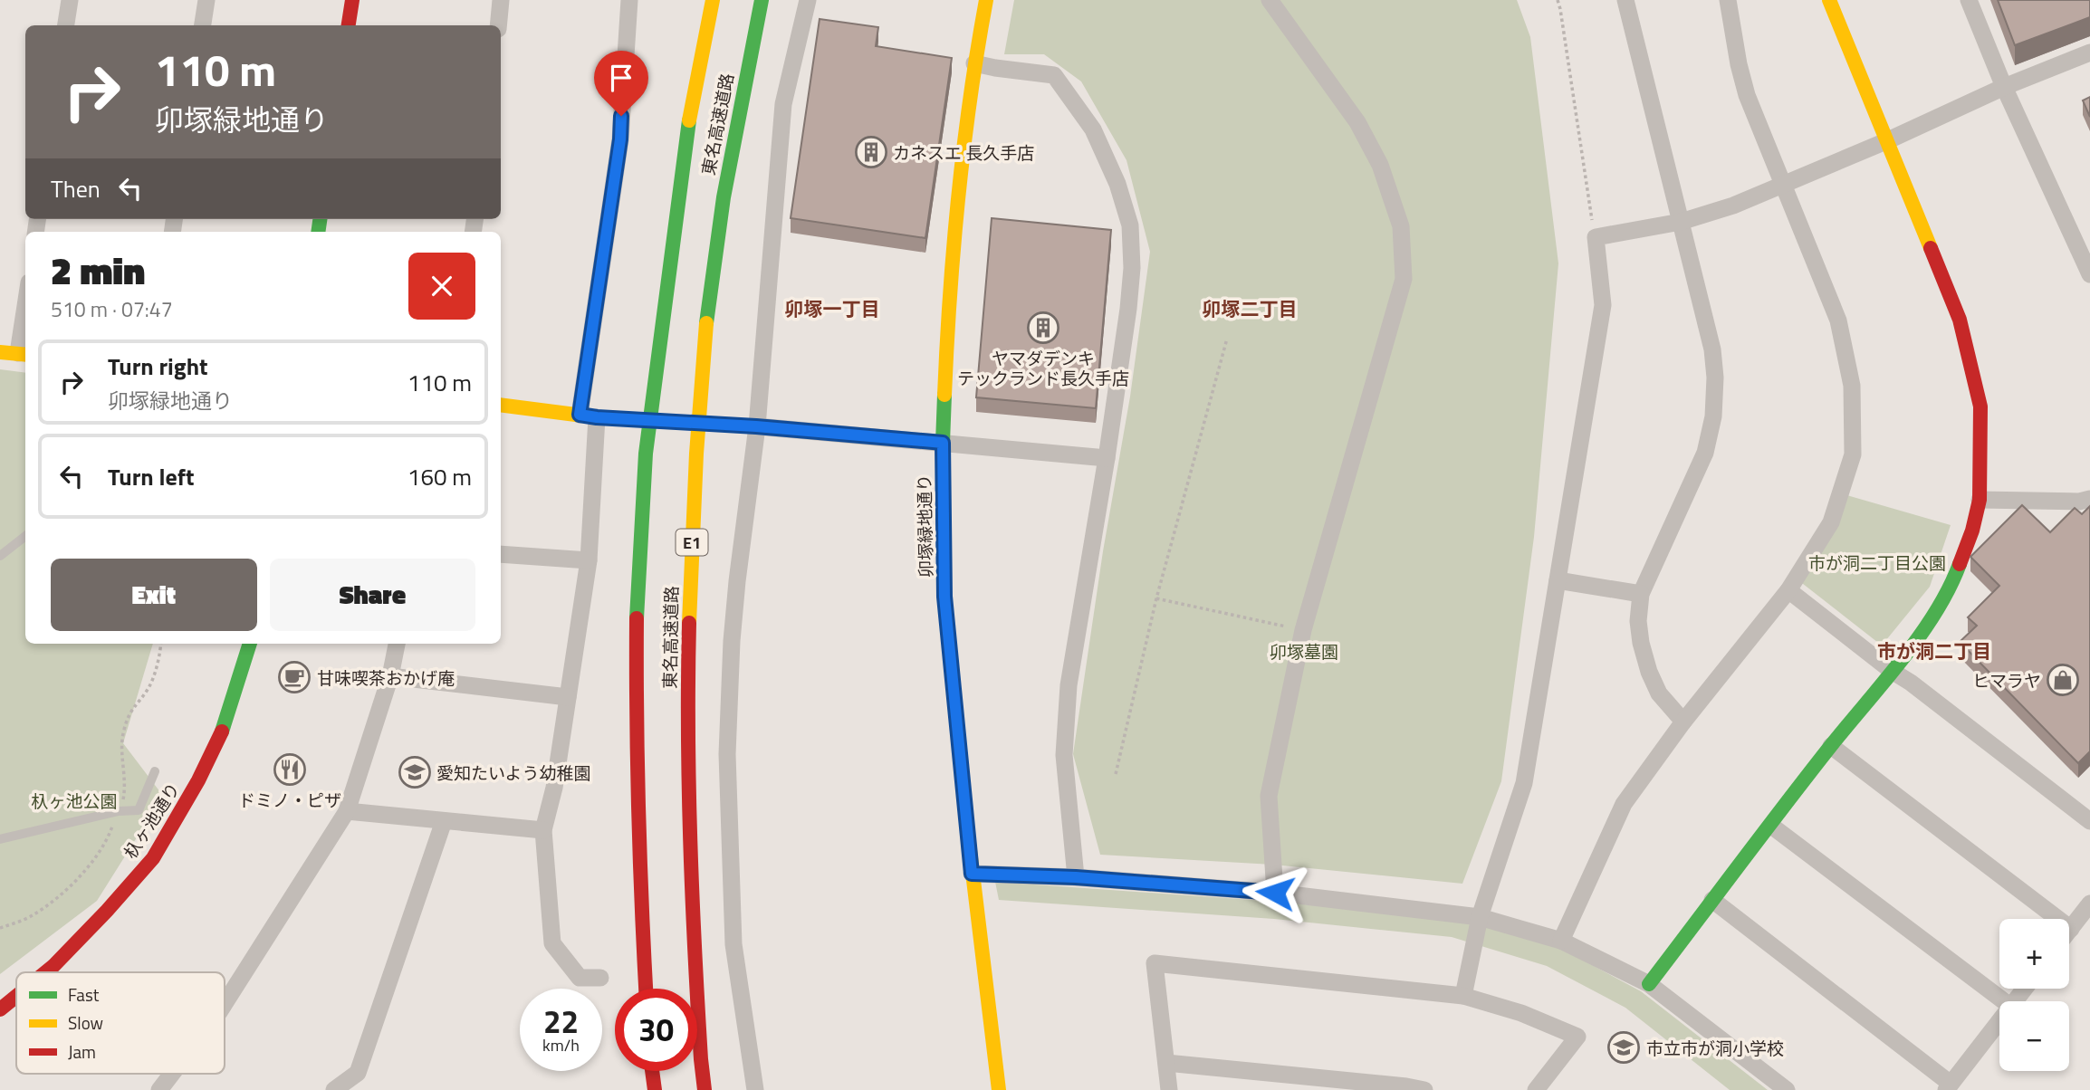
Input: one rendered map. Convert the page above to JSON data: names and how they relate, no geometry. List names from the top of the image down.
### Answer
{
  "streets": {
    "main road": [
      "東名高速道路",
      "卯塚緑地通り",
      "E1",
      "杁ヶ池通り"
    ]
  },
  "districts": ["卯塚一丁目", "卯塚二丁目", "市が洞二丁目"],
  "parks": ["市が洞二丁目公園", "卯塚墓園", "杁ヶ池公園"],
  "places": {
    "building": ["カネスエ 長久手店", "ヤマダデンキ テックランド長久手店"],
    "cafe": ["甘味喫茶おかげ庵"],
    "shop": ["ヒマラヤ"],
    "restaurant": ["ドミノ・ピザ"],
    "school or university": ["愛知たいよう幼稚園", "市立市が洞小学校"]
  },
  "legend": ["Fast", "Slow", "Jam"],
  "page": {
    "turn": ["110 m", "卯塚緑地通り"],
    "then": "Then",
    "heading": ["2 min", "510 m · 07:47"],
    "list": [
      {
        "name": "Turn right",
        "note": "卯塚緑地通り",
        "value": "110 m"
      },
      {
        "name": "Turn left",
        "value": "160 m"
      }
    ],
    "buttons": ["Exit", "Share"],
    "map_buttons": ["+", "−"],
    "speed": "22 km/h",
    "limit": "30"
  }
}
